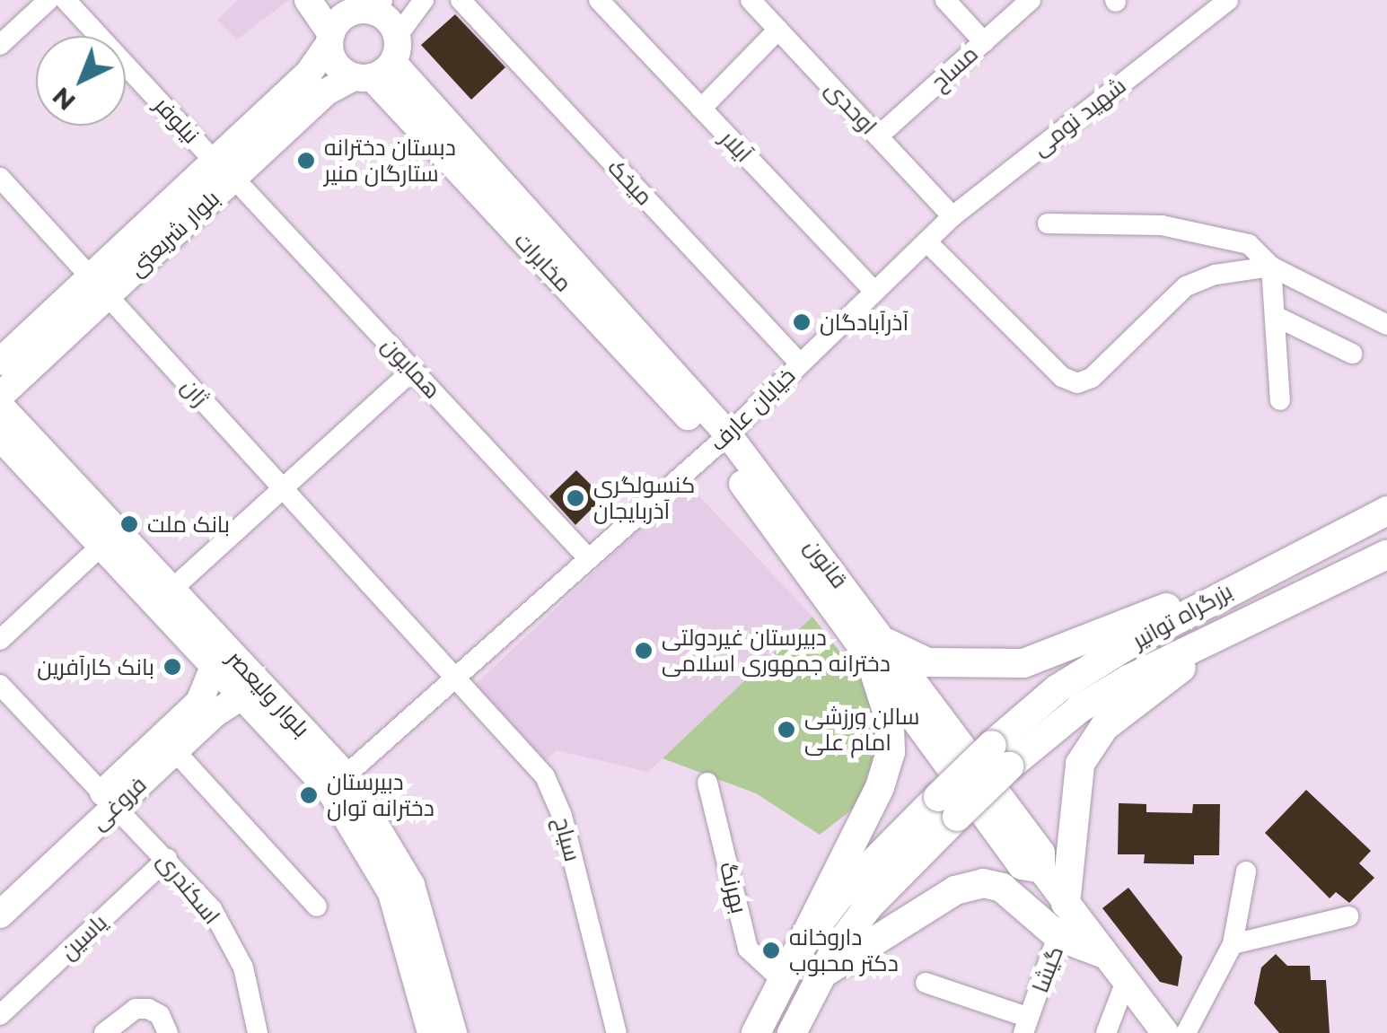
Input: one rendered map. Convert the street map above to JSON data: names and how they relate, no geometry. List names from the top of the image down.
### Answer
{
  "streets": {
    "highway": ["بزرگراه توانیر"],
    "main road": [
      "بلوار شریعتى",
      "مخابرات",
      "قانون",
      "بلوار ولیعصر",
      "فروغى"
    ],
    "street": [
      "مساح",
      "اوحدی",
      "شهید نومی",
      "نیلوفر",
      "آیلار",
      "میخک",
      "همایون",
      "ژان",
      "خیابان عارف",
      "سیاح",
      "بهرنگ",
      "اسکندری",
      "یاسین",
      "گیشا"
    ]
  },
  "crossings": [
    ["مساح", "اوحدی"],
    ["اوحدی", "شهید نومی"],
    ["اوحدی", "خیابان عارف"],
    ["شهید نومی", "خیابان عارف"],
    ["نیلوفر", "بلوار شریعتى"],
    ["نیلوفر", "همایون"],
    ["آیلار", "خیابان عارف"],
    ["میخک", "خیابان عارف"],
    ["بلوار شریعتى", "مخابرات"],
    ["بلوار شریعتى", "همایون"],
    ["بلوار شریعتى", "ژان"],
    ["مخابرات", "خیابان عارف"],
    ["مخابرات", "قانون"],
    ["همایون", "خیابان عارف"],
    ["ژان", "خیابان عارف"],
    ["ژان", "سیاح"],
    ["خیابان عارف", "قانون"],
    ["خیابان عارف", "بلوار ولیعصر"],
    ["خیابان عارف", "سیاح"],
    ["قانون", "گیشا"],
    ["بلوار ولیعصر", "فروغى"],
    ["فروغى", "اسکندری"],
    ["اسکندری", "یاسین"]
  ],
  "places": [
    "دبستان دخترانه ستارگان منیر",
    "آذرآبادگان",
    "کنسولگری آذربایجان",
    "بانک ملت",
    "دبیرستان غیردولتی دخترانه جمهوری اسلامی",
    "بانک کارآفرین",
    "سالن ورزشی امام علی",
    "دبیرستان دخترانه توان",
    "داروخانه دکتر محبوب"
  ],
  "north": "bottom left"
}
